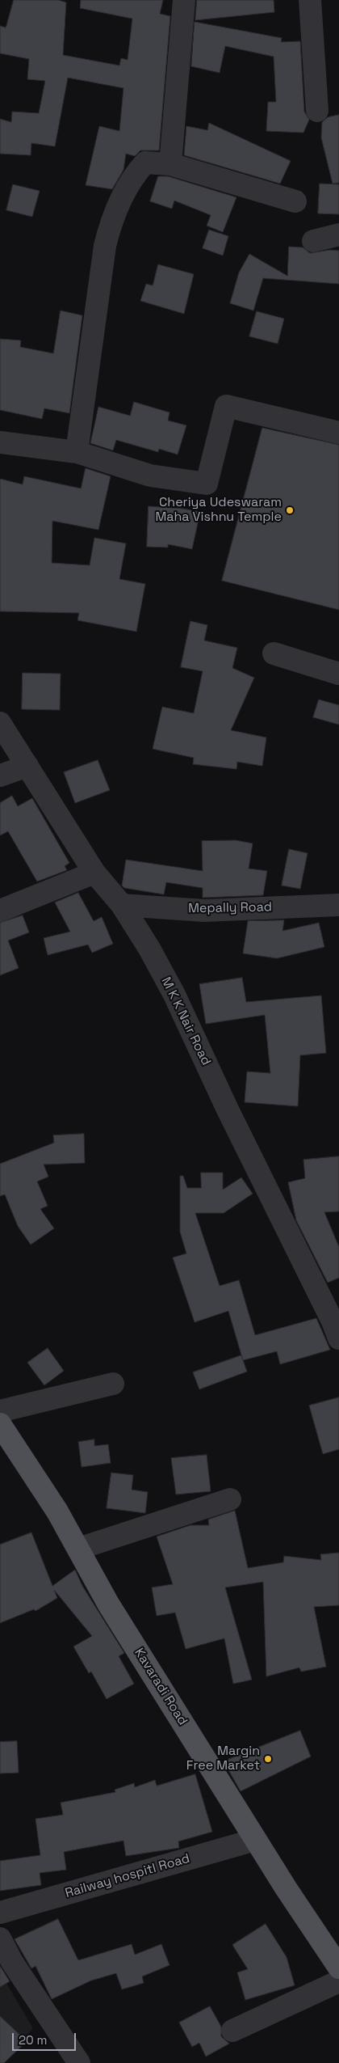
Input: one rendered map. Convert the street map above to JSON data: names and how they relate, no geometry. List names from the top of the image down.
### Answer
{
  "streets": {
    "main road": ["Kavaradi Road"],
    "street": ["Mepally Road", "M K K Nair Road", "Railway hospitl Road"]
  },
  "crossings": [
    ["Mepally Road", "M K K Nair Road"],
    ["Kavaradi Road", "Railway hospitl Road"]
  ],
  "places": ["Cheriya Udeswaram Maha Vishnu Temple", "Margin Free Market"],
  "scale_bar": "20 m"
}
